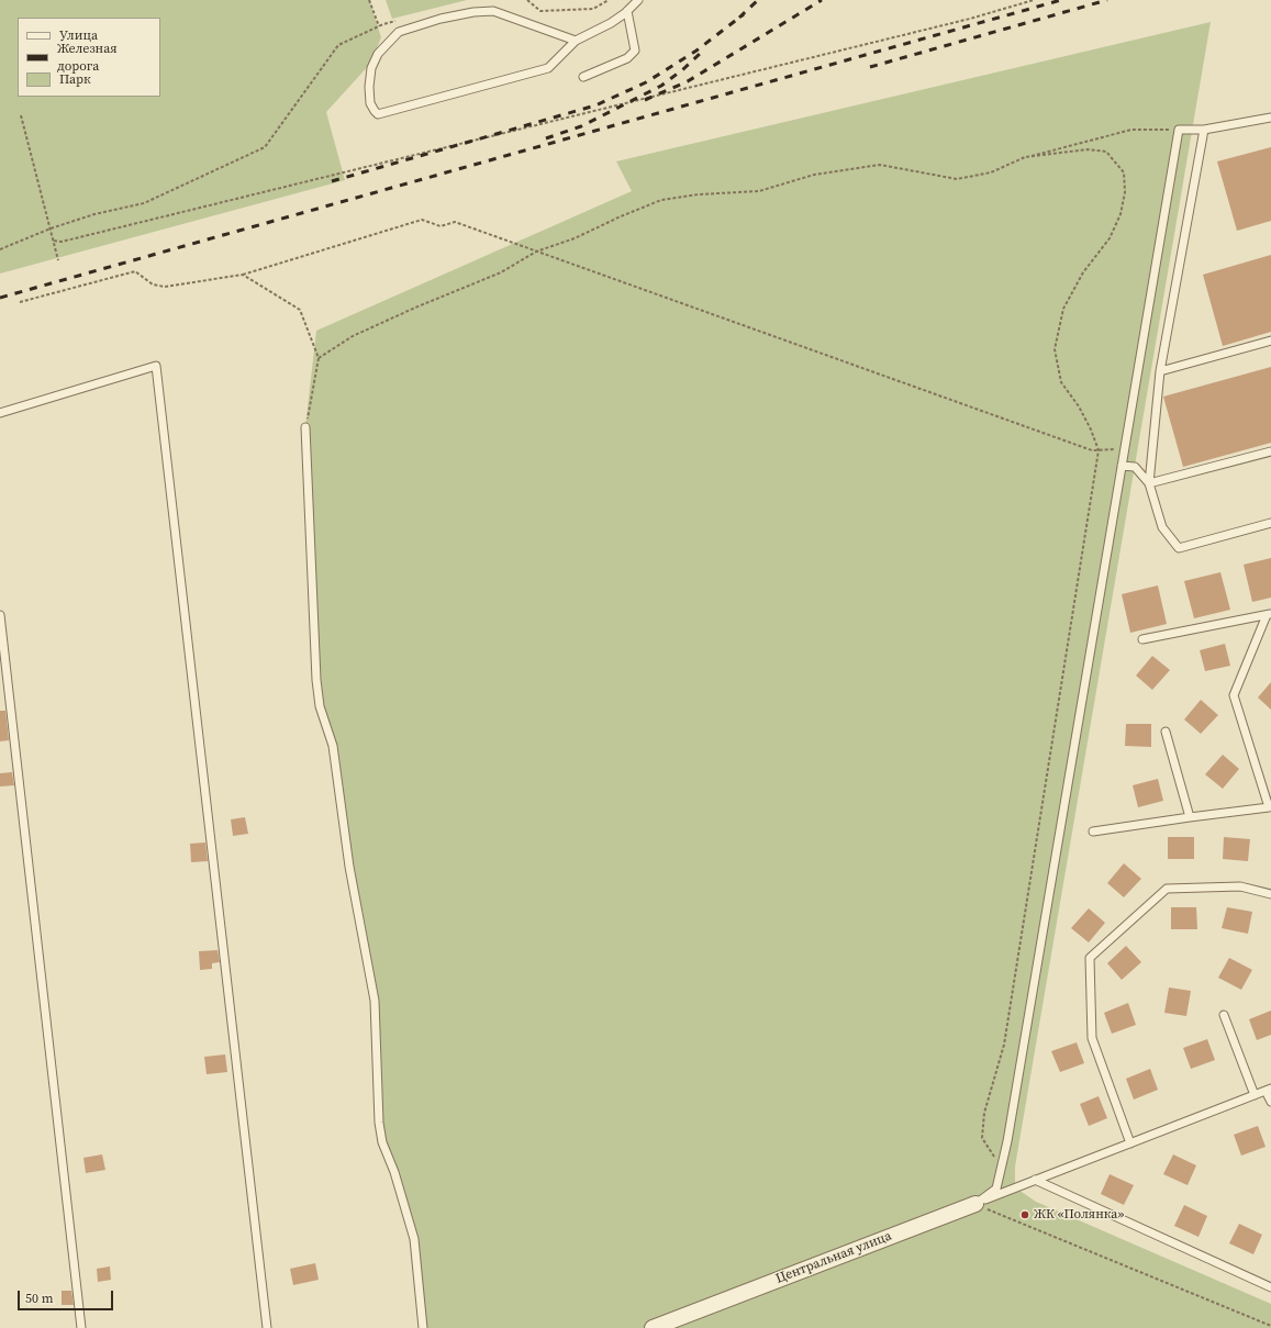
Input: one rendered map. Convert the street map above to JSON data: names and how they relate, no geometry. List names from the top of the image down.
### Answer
{
  "streets": {
    "street": ["Центральная улица"]
  },
  "places": ["ЖК «Полянка»"],
  "legend": ["Улица", "Железная дорога", "Парк"],
  "scale_bar": "50 m"
}
